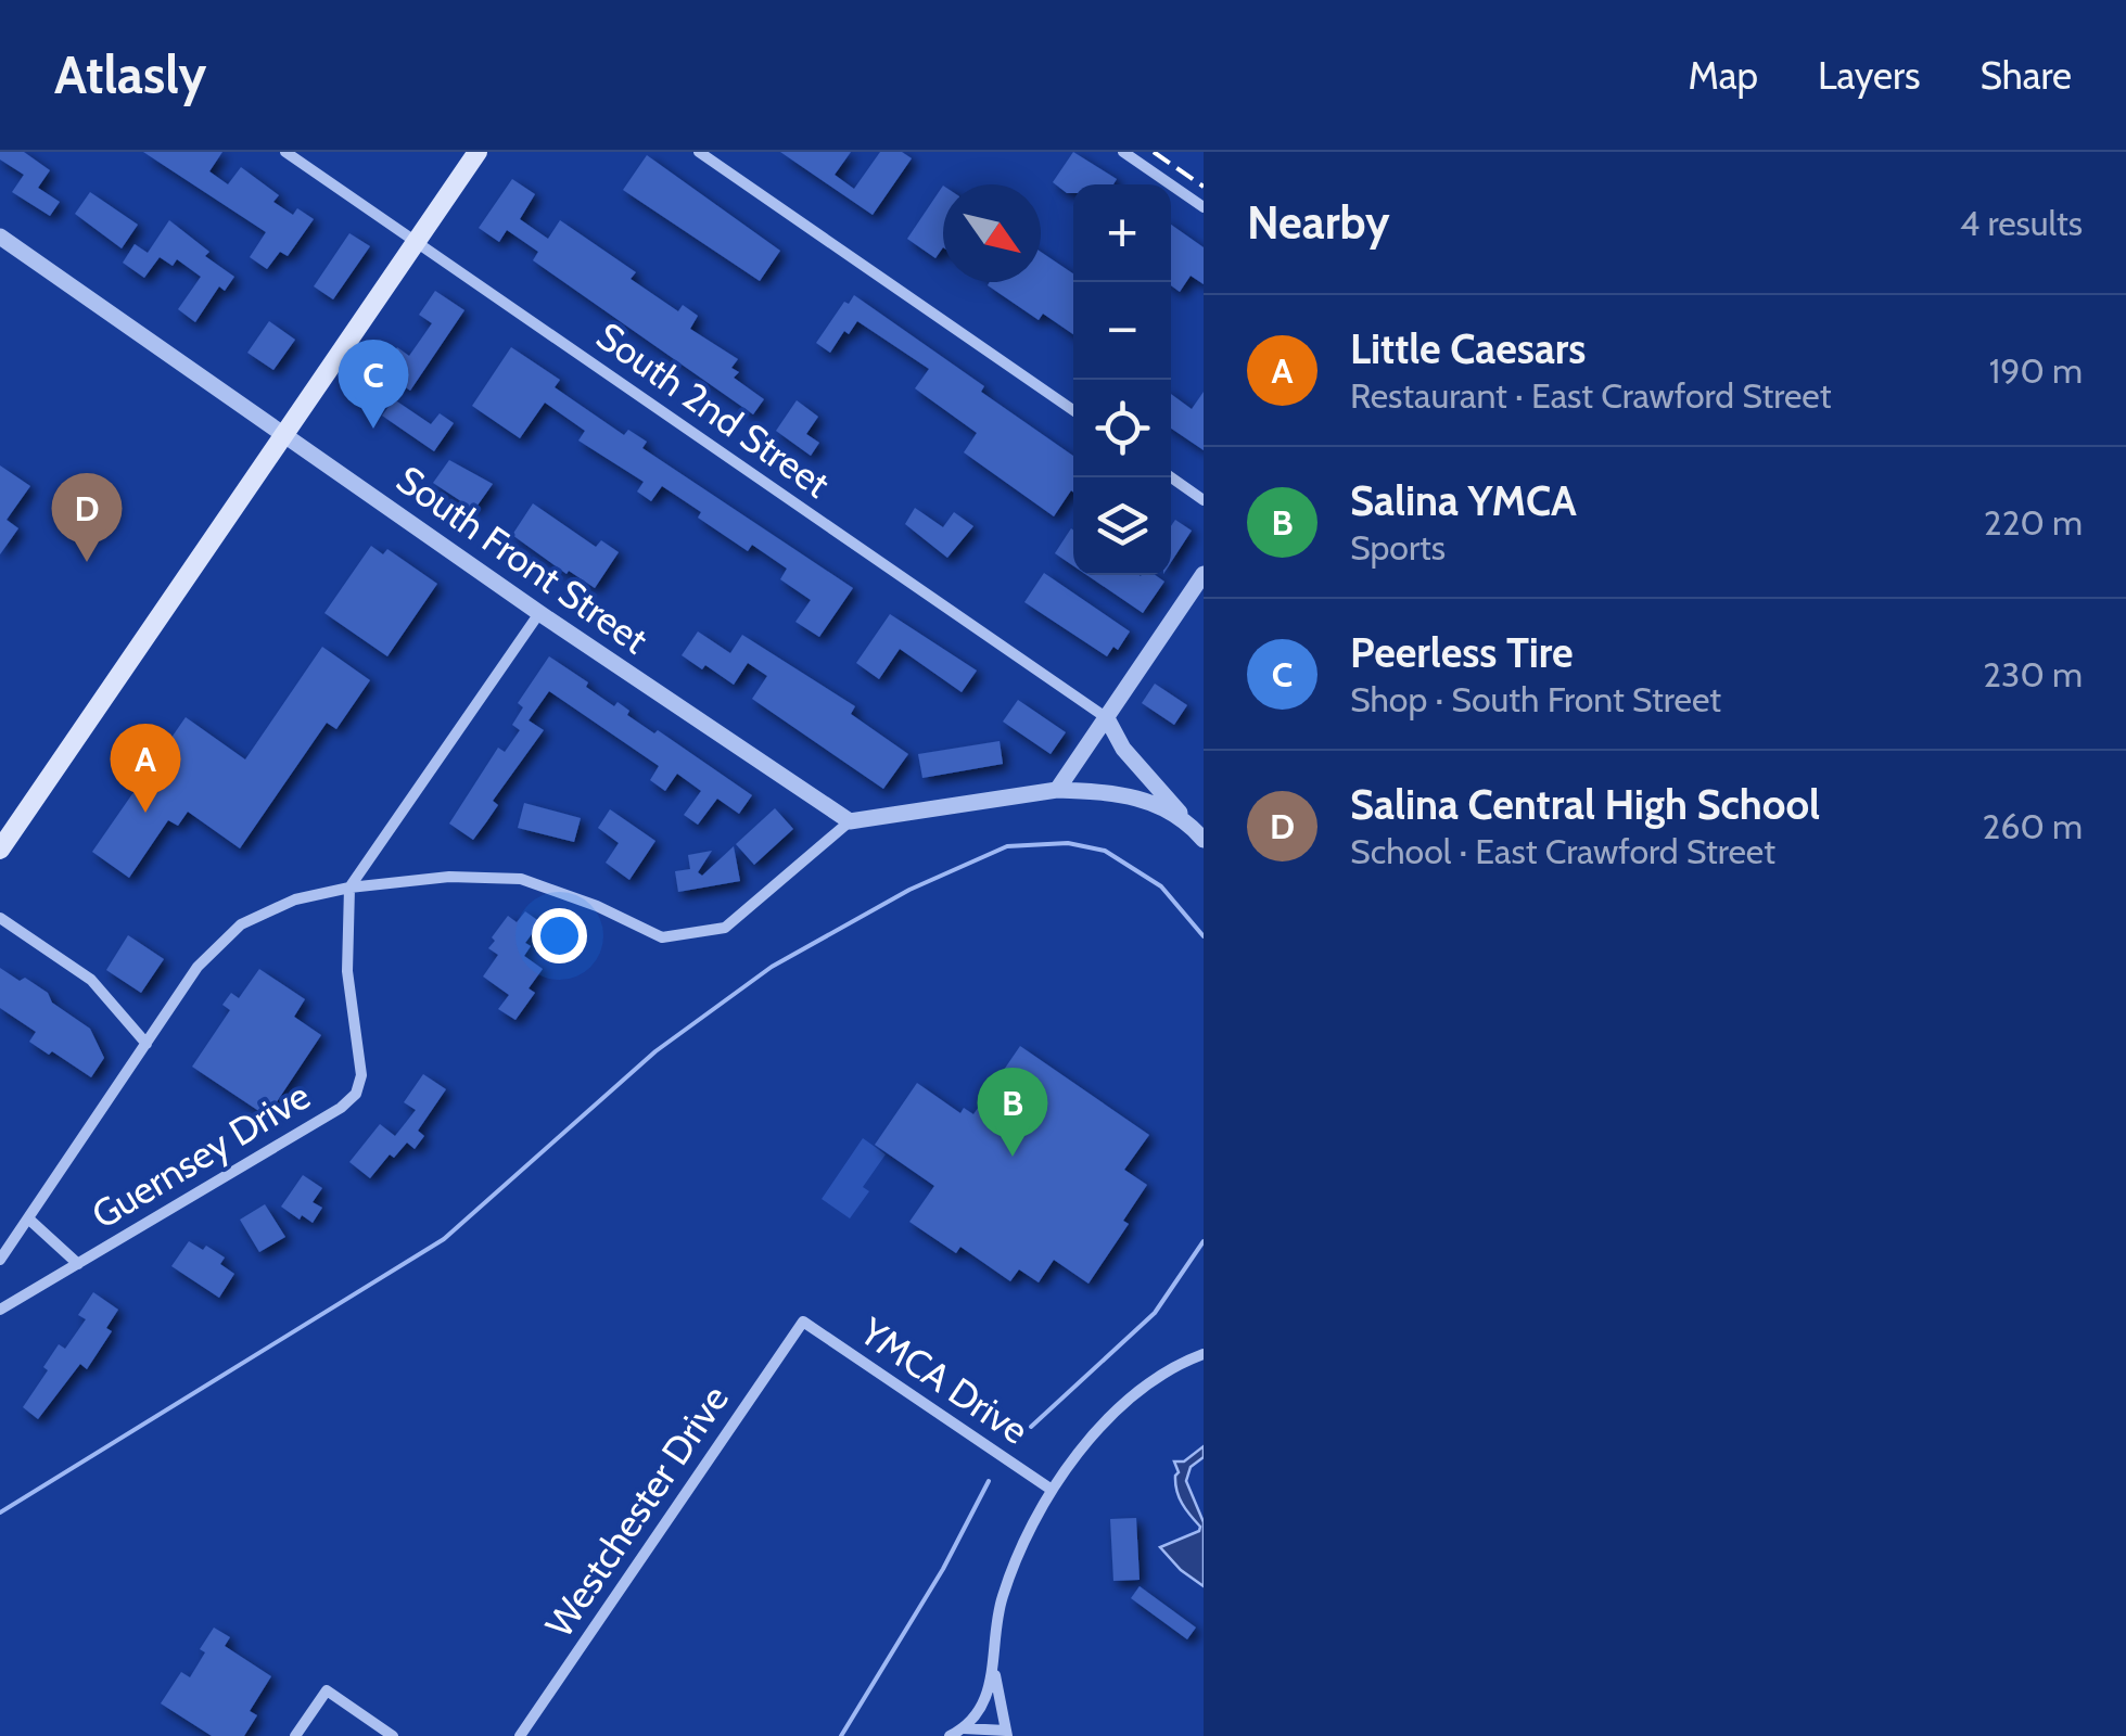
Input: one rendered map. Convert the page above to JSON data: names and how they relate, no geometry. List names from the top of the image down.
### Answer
{
  "streets": {
    "street": [
      "South 2nd Street",
      "South Front Street",
      "Guernsey Drive",
      "YMCA Drive",
      "Westchester Drive"
    ]
  },
  "crossings": [
    ["YMCA Drive", "Westchester Drive"]
  ],
  "north": "bottom right",
  "page": {
    "header": "Atlasly",
    "nav": ["Map", "Layers", "Share"],
    "heading": ["Nearby", "4 results"],
    "map_buttons": ["+", "−"],
    "list": [
      {
        "mark": "A",
        "name": "Little Caesars",
        "note": "Restaurant · East Crawford Street",
        "value": "190 m"
      },
      {
        "mark": "B",
        "name": "Salina YMCA",
        "note": "Sports",
        "value": "220 m"
      },
      {
        "mark": "C",
        "name": "Peerless Tire",
        "note": "Shop · South Front Street",
        "value": "230 m"
      },
      {
        "mark": "D",
        "name": "Salina Central High School",
        "note": "School · East Crawford Street",
        "value": "260 m"
      }
    ],
    "pins": [
      "C",
      "D",
      "A",
      "B"
    ]
  }
}
